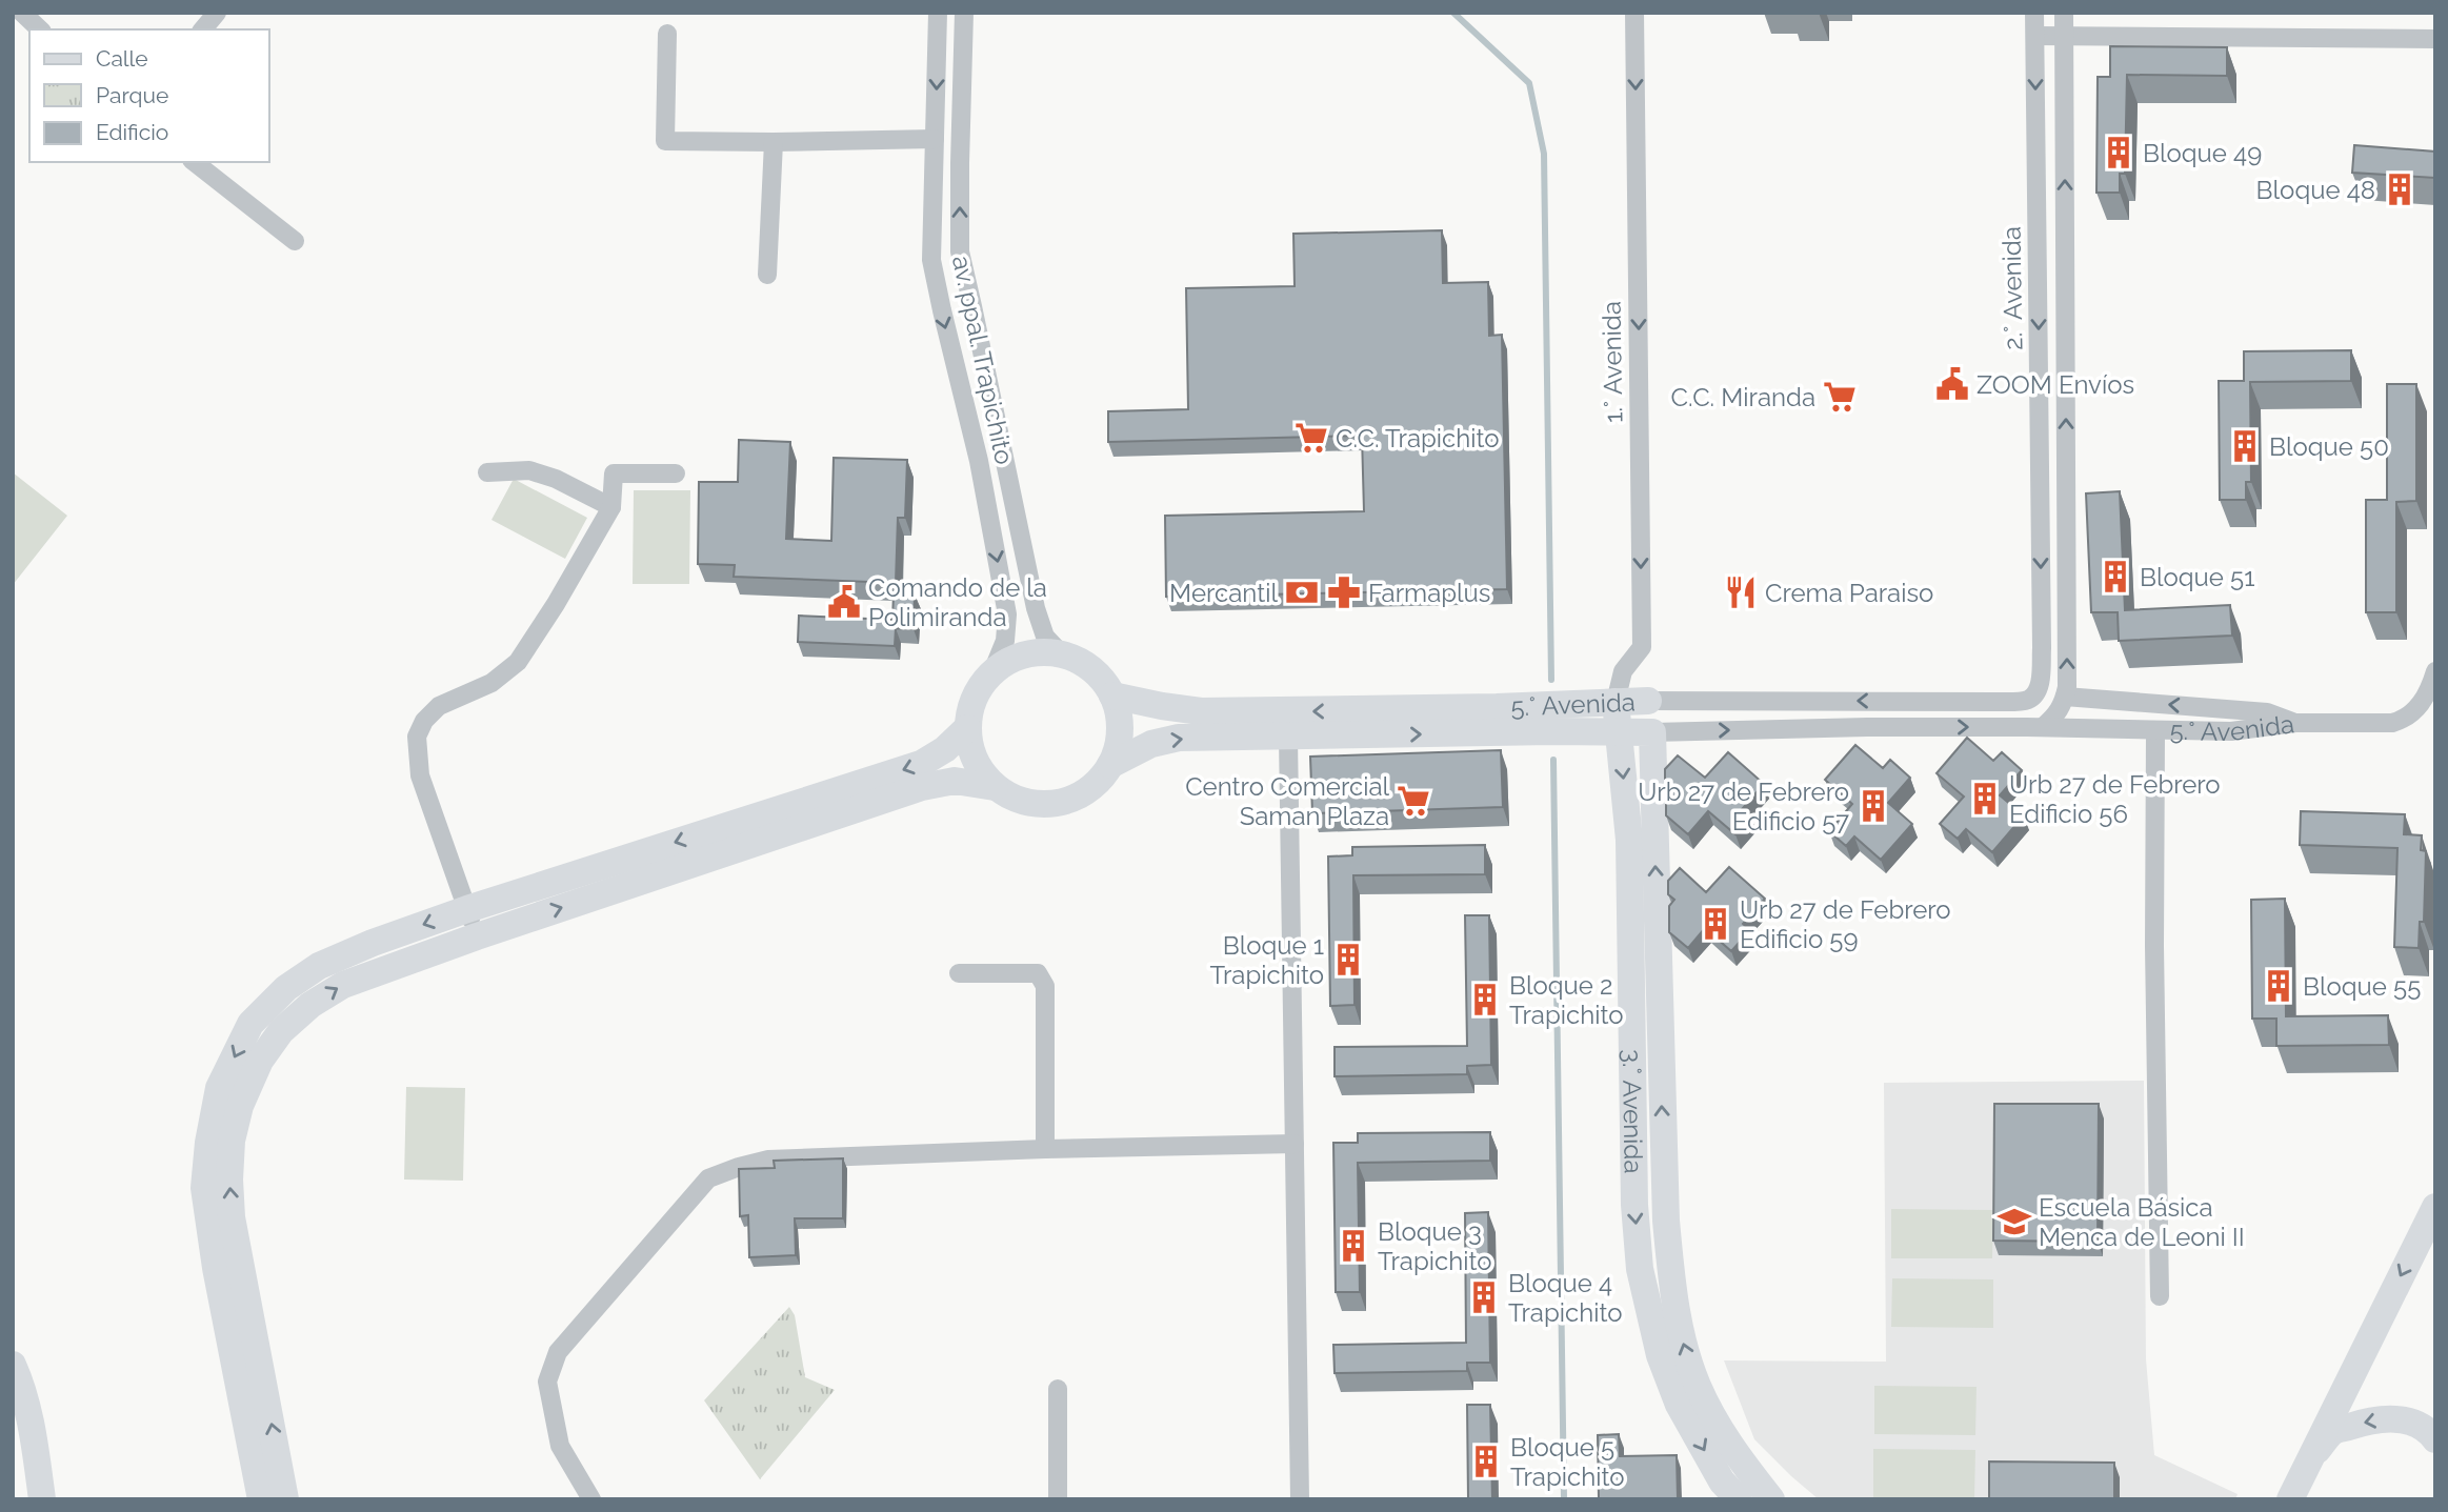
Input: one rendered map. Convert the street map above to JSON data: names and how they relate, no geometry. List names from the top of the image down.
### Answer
{
  "streets": {
    "street": [
      "2.° Avenida",
      "av. ppal. Trapichito",
      "1.° Avenida",
      "5.° Avenida",
      "3.° Avenida"
    ]
  },
  "crossings": [
    ["2.° Avenida", "5.° Avenida"],
    ["av. ppal. Trapichito", "5.° Avenida"],
    ["1.° Avenida", "5.° Avenida"],
    ["1.° Avenida", "3.° Avenida"],
    ["5.° Avenida", "3.° Avenida"]
  ],
  "one_way": ["1.° Avenida"],
  "places": {
    "building": [
      "Bloque 49",
      "Bloque 48",
      "Bloque 50",
      "Bloque 51",
      "Urb 27 de Febrero Edificio 56",
      "Urb 27 de Febrero Edificio 57",
      "Urb 27 de Febrero Edificio 59",
      "Bloque 1 Trapichito",
      "Bloque 55",
      "Bloque 2 Trapichito",
      "Bloque 3 Trapichito",
      "Bloque 4 Trapichito",
      "Bloque 5 Trapichito"
    ],
    "public building": ["ZOOM Envíos", "Comando de la Polimiranda"],
    "supermarket": ["C.C. Miranda", "C.C. Trapichito", "Centro Comercial Saman Plaza"],
    "bank": ["Mercantil"],
    "pharmacy": ["Farmaplus"],
    "restaurant": ["Crema Paraiso"],
    "school or university": ["Escuela Básica Menca de Leoni II"]
  },
  "legend": ["Calle", "Parque", "Edificio"]
}
